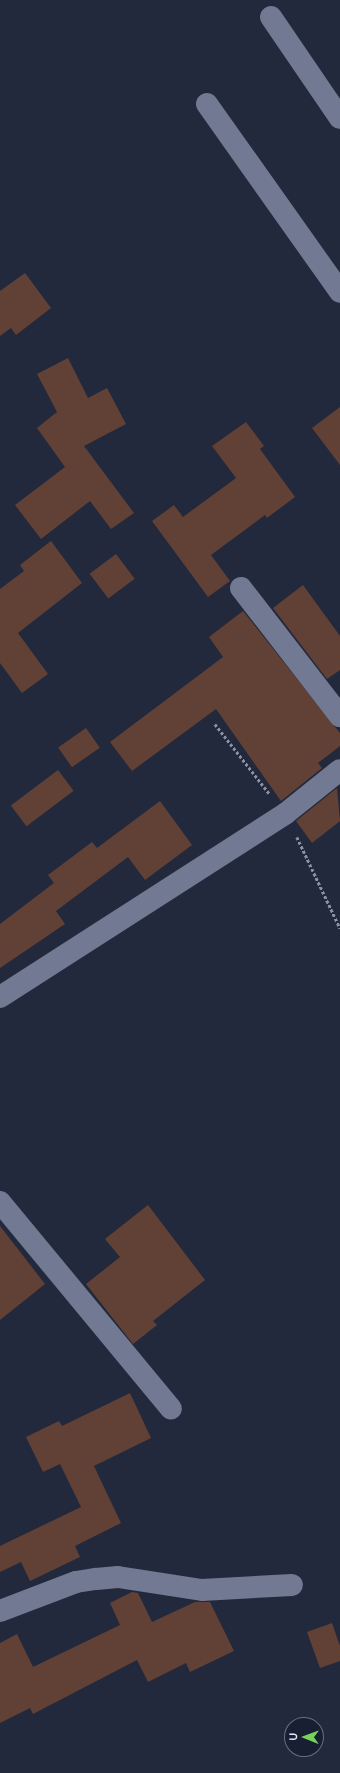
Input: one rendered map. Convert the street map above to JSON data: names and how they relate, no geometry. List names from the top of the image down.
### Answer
{
  "north": "left"
}
